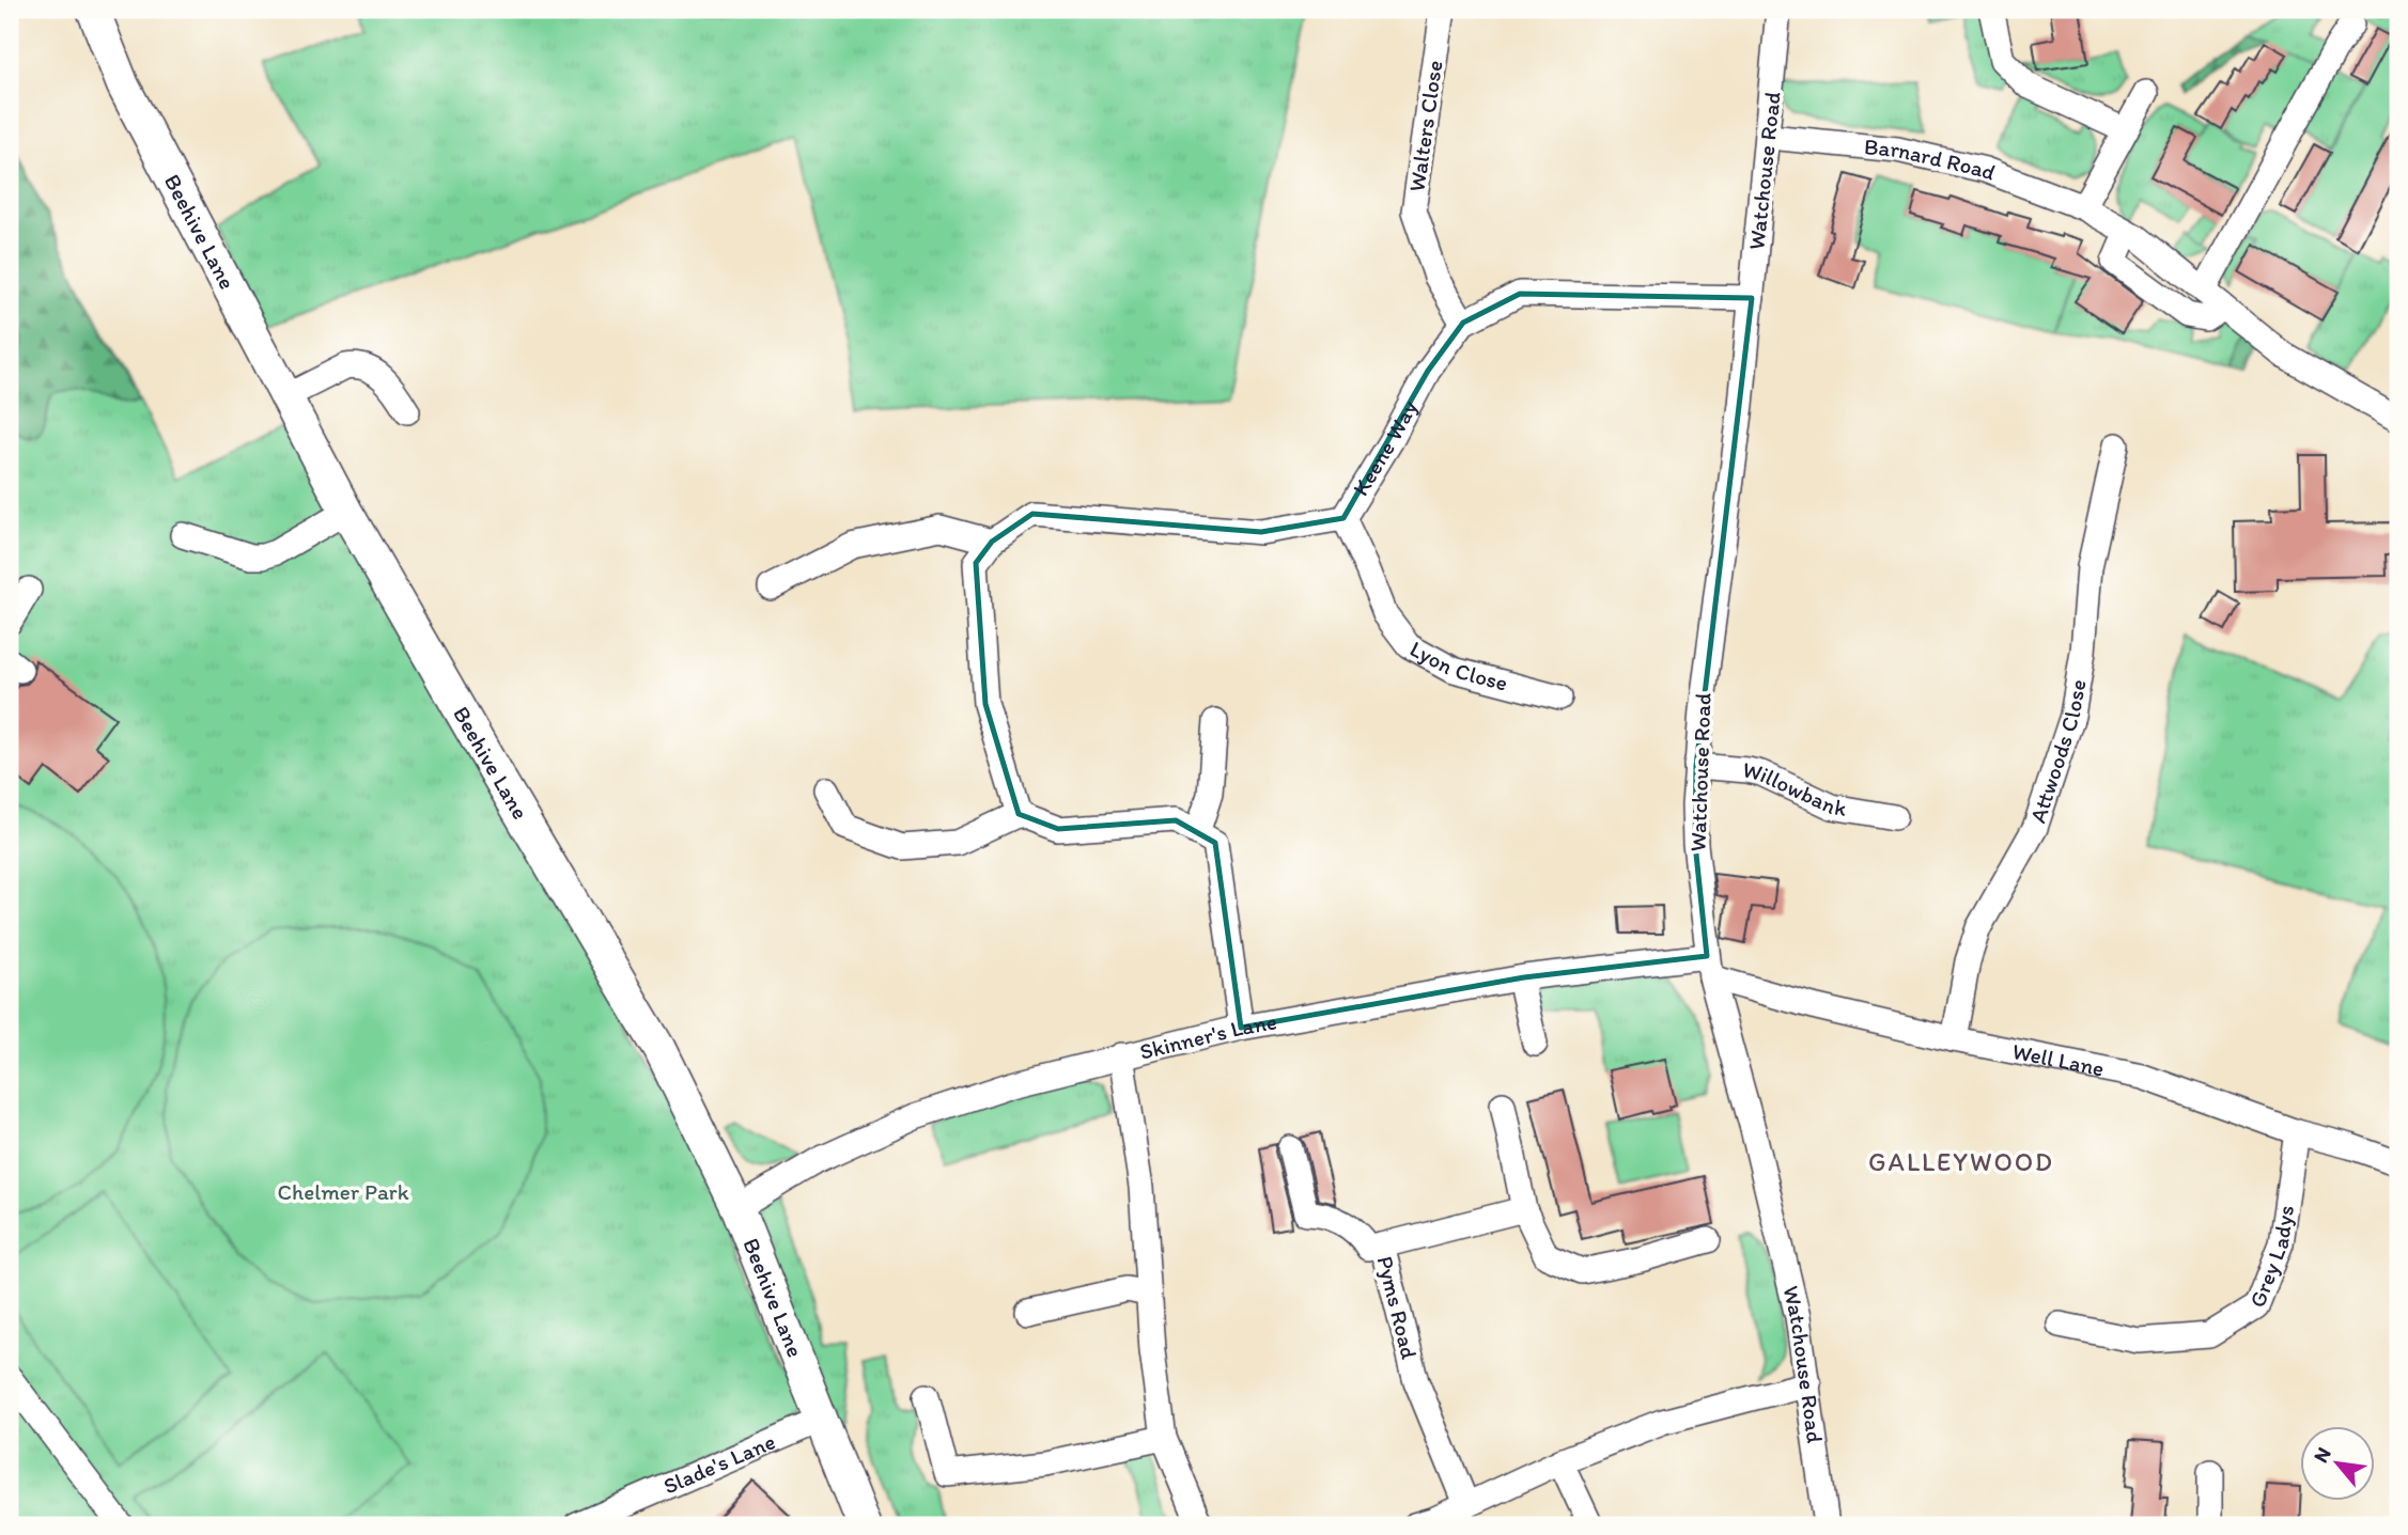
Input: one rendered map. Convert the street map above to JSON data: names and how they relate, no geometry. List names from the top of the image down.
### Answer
{
  "streets": {
    "main road": ["Beehive Lane"],
    "street": [
      "Walters Close",
      "Barnard Road",
      "Watchouse Road",
      "Keene Way",
      "Lyon Close",
      "Attwoods Close",
      "Willowbank",
      "Skinner's Lane",
      "Well Lane",
      "Grey Ladys",
      "Pyms Road",
      "Slade's Lane"
    ]
  },
  "crossings": [
    ["Walters Close", "Keene Way"],
    ["Barnard Road", "Watchouse Road"],
    ["Watchouse Road", "Keene Way"],
    ["Watchouse Road", "Willowbank"],
    ["Watchouse Road", "Skinner's Lane"],
    ["Watchouse Road", "Well Lane"],
    ["Beehive Lane", "Skinner's Lane"],
    ["Beehive Lane", "Slade's Lane"],
    ["Keene Way", "Lyon Close"],
    ["Attwoods Close", "Well Lane"],
    ["Skinner's Lane", "Well Lane"],
    ["Well Lane", "Grey Ladys"]
  ],
  "districts": ["GALLEYWOOD"],
  "parks": ["Chelmer Park"],
  "north": "top left"
}
